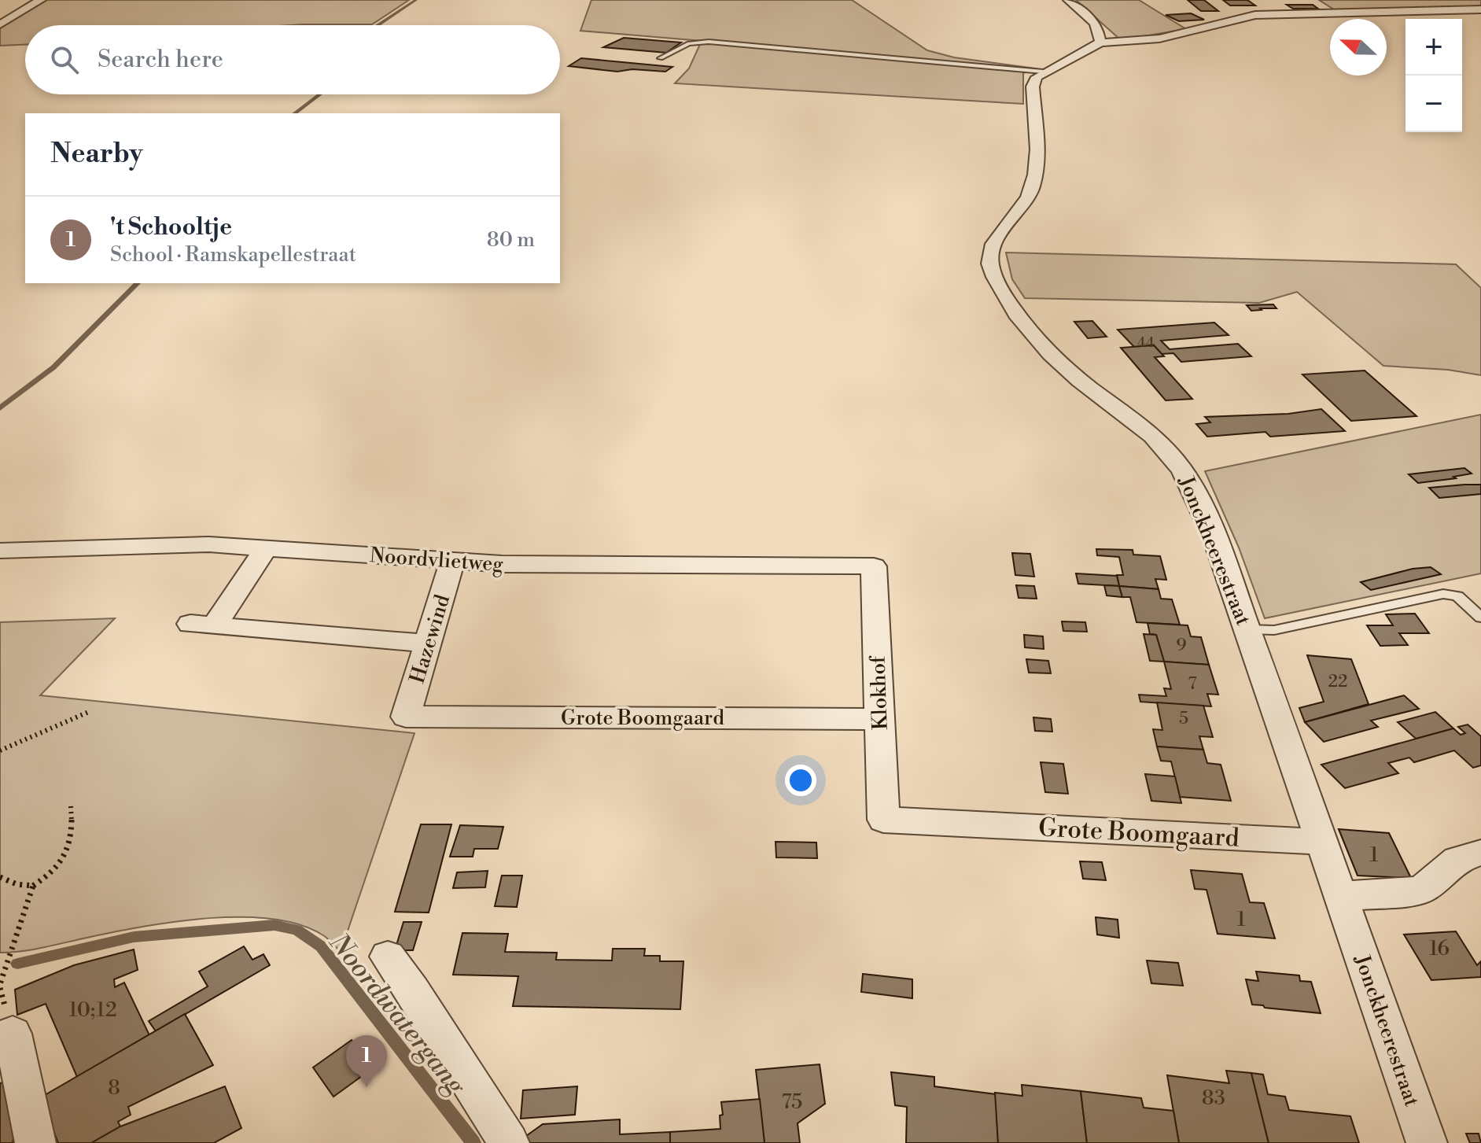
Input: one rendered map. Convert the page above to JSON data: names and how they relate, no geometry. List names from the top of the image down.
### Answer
{
  "streets": {
    "street": [
      "Jonckheerestraat",
      "Noordvlietweg",
      "Hazewind",
      "Klokhof",
      "Grote Boomgaard"
    ]
  },
  "crossings": [
    ["Jonckheerestraat", "Grote Boomgaard"],
    ["Noordvlietweg", "Hazewind"],
    ["Noordvlietweg", "Klokhof"],
    ["Hazewind", "Grote Boomgaard"],
    ["Klokhof", "Grote Boomgaard"]
  ],
  "water": ["Noordwatergang"],
  "house_numbers": [
    "44",
    "9",
    "22",
    "7",
    "5",
    "1",
    "1",
    "16",
    "10;12",
    "8",
    "83",
    "75"
  ],
  "north": "left",
  "page": {
    "map_buttons": ["+", "−"],
    "search": "Search here",
    "heading": "Nearby",
    "list": [
      {
        "mark": "1",
        "name": "'t Schooltje",
        "note": "School · Ramskapellestraat",
        "value": "80 m"
      }
    ],
    "pins": "1"
  }
}
